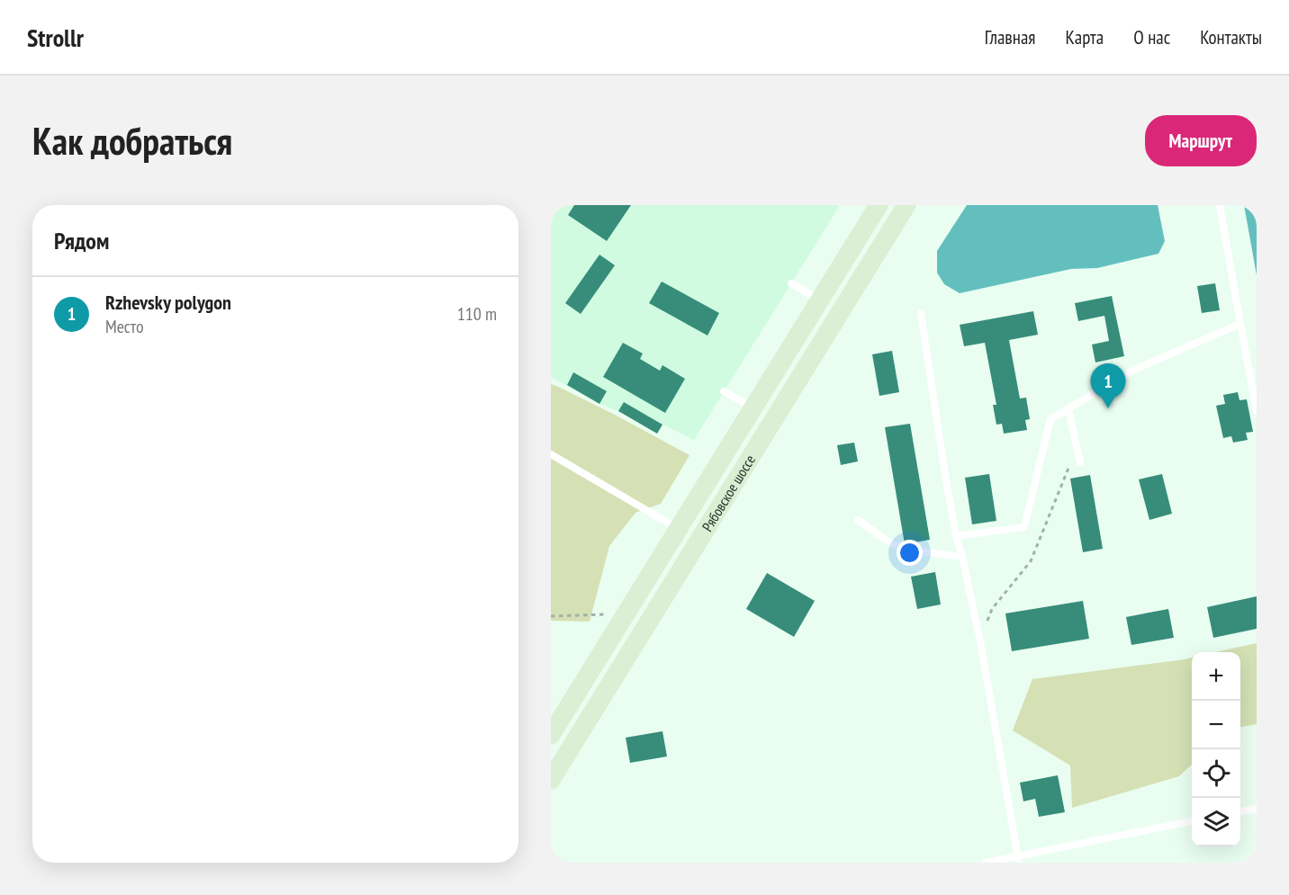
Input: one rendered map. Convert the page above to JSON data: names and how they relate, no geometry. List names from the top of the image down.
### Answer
{
  "streets": {
    "main road": ["Рябовское шоссе"]
  },
  "page": {
    "header": "Strollr",
    "nav": [
      "Главная",
      "Карта",
      "О нас",
      "Контакты"
    ],
    "buttons": "Маршрут",
    "title": "Как добраться",
    "heading": "Рядом",
    "list": [
      {
        "mark": "1",
        "name": "Rzhevsky polygon",
        "note": "Место",
        "value": "110 m"
      }
    ],
    "pins": "1",
    "map_buttons": ["+", "−"]
  }
}
